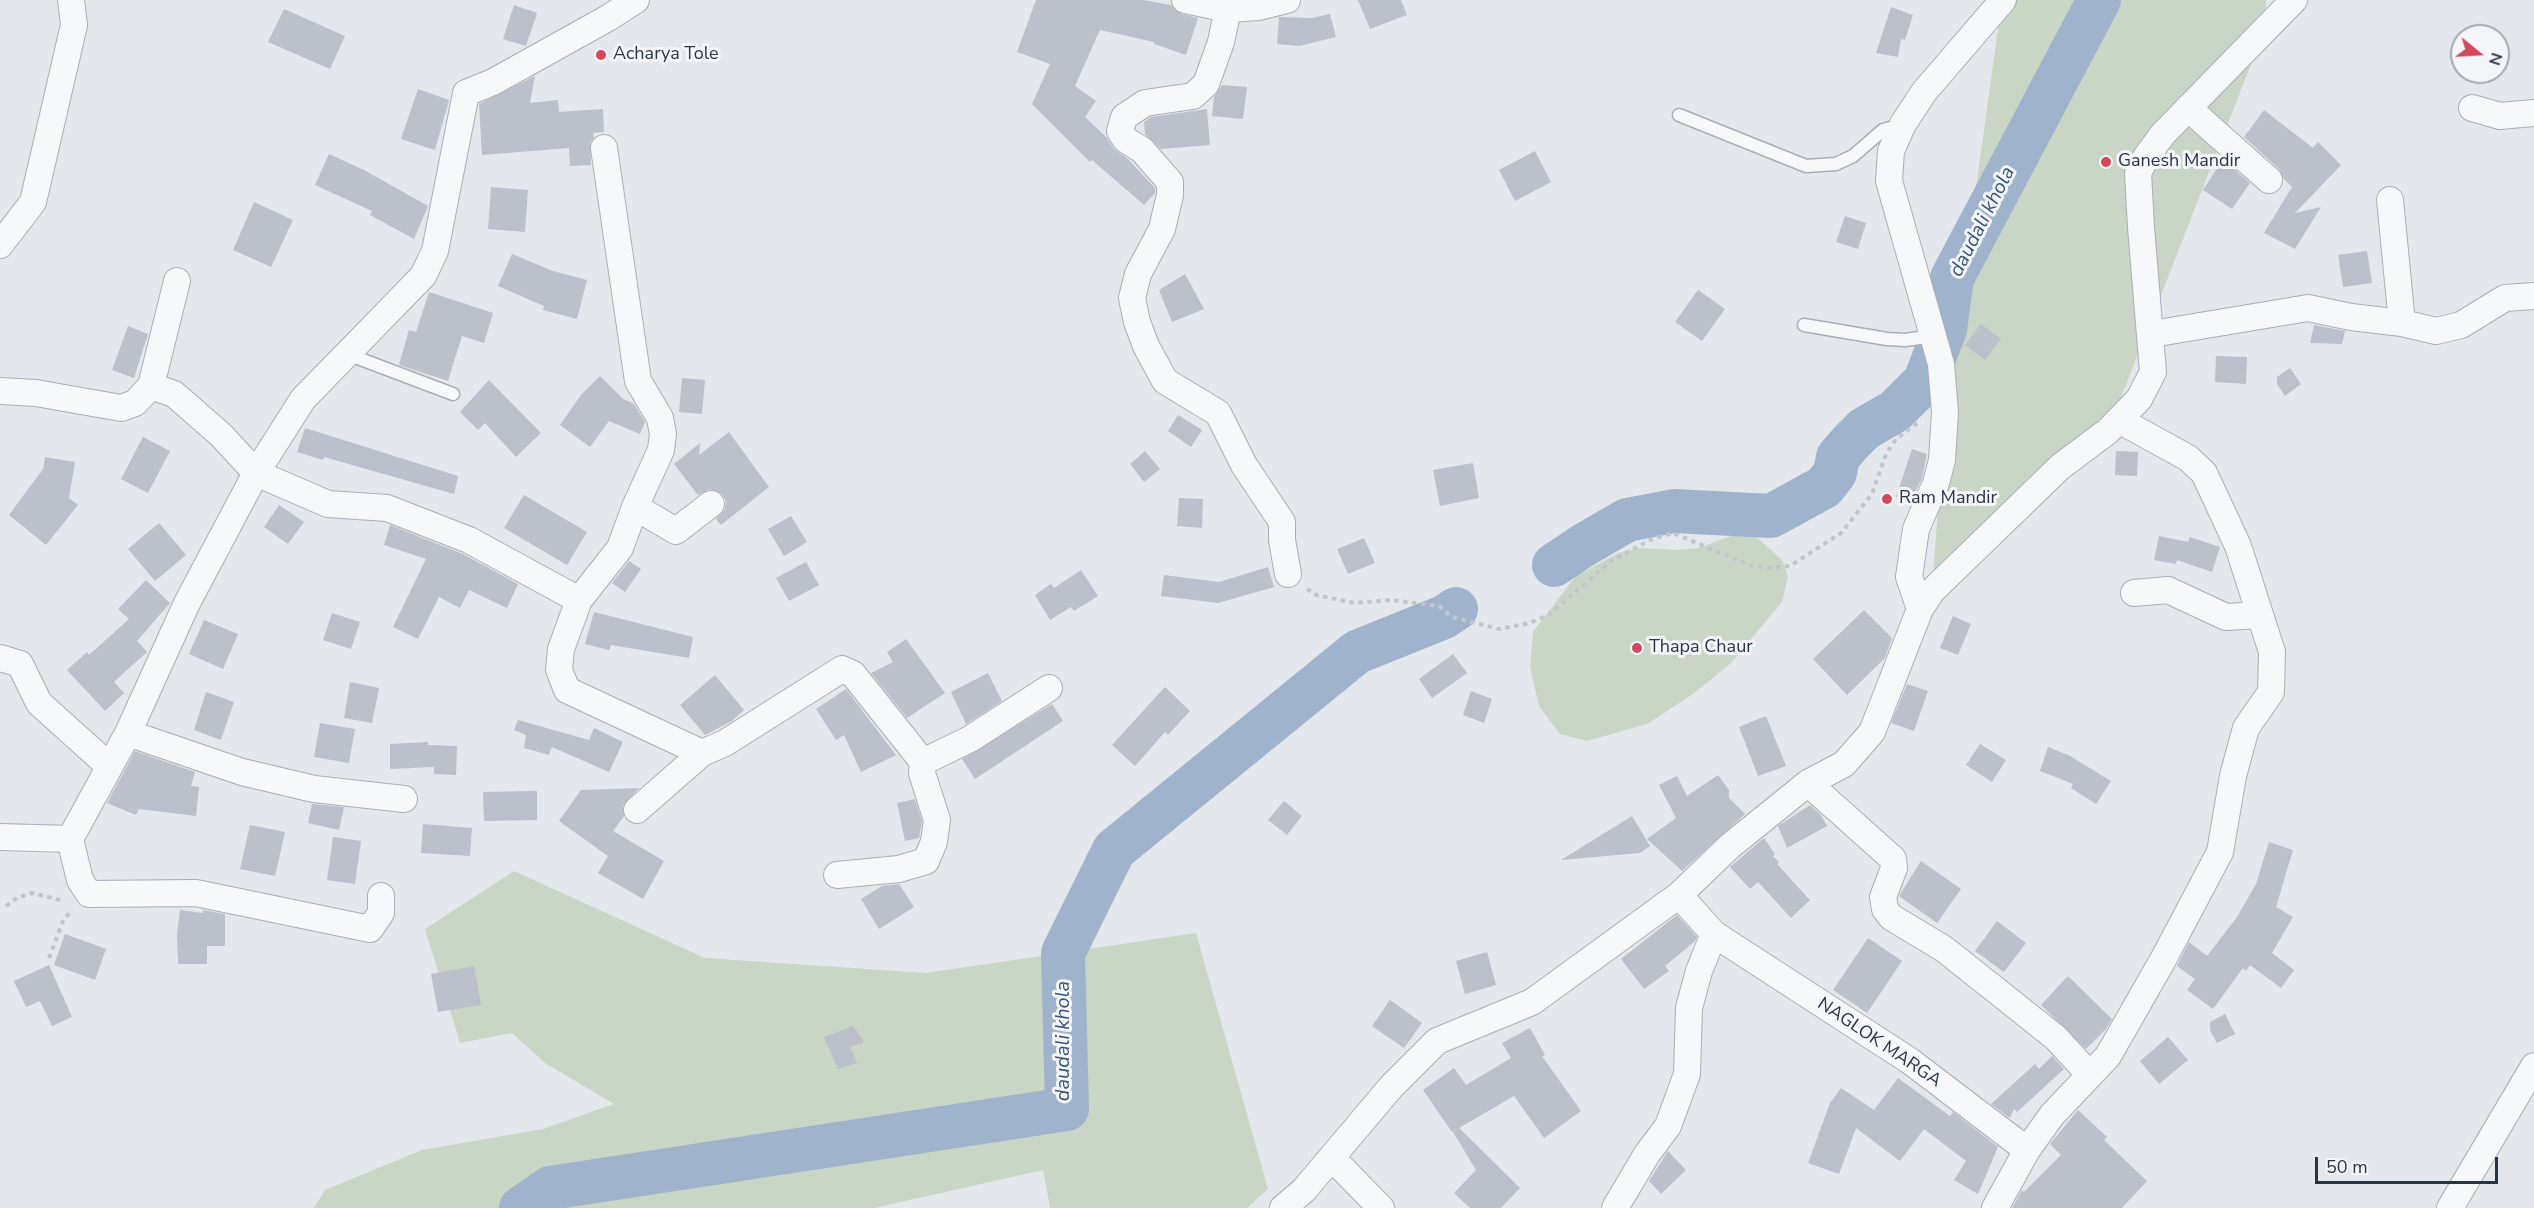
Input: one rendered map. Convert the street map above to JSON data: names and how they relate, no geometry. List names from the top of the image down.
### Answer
{
  "streets": {
    "street": ["NAGLOK MARGA"]
  },
  "water": ["daudali khola"],
  "places": [
    "Acharya Tole",
    "Ganesh Mandir",
    "Ram Mandir",
    "Thapa Chaur"
  ],
  "scale_bar": "50 m",
  "north": "right"
}
